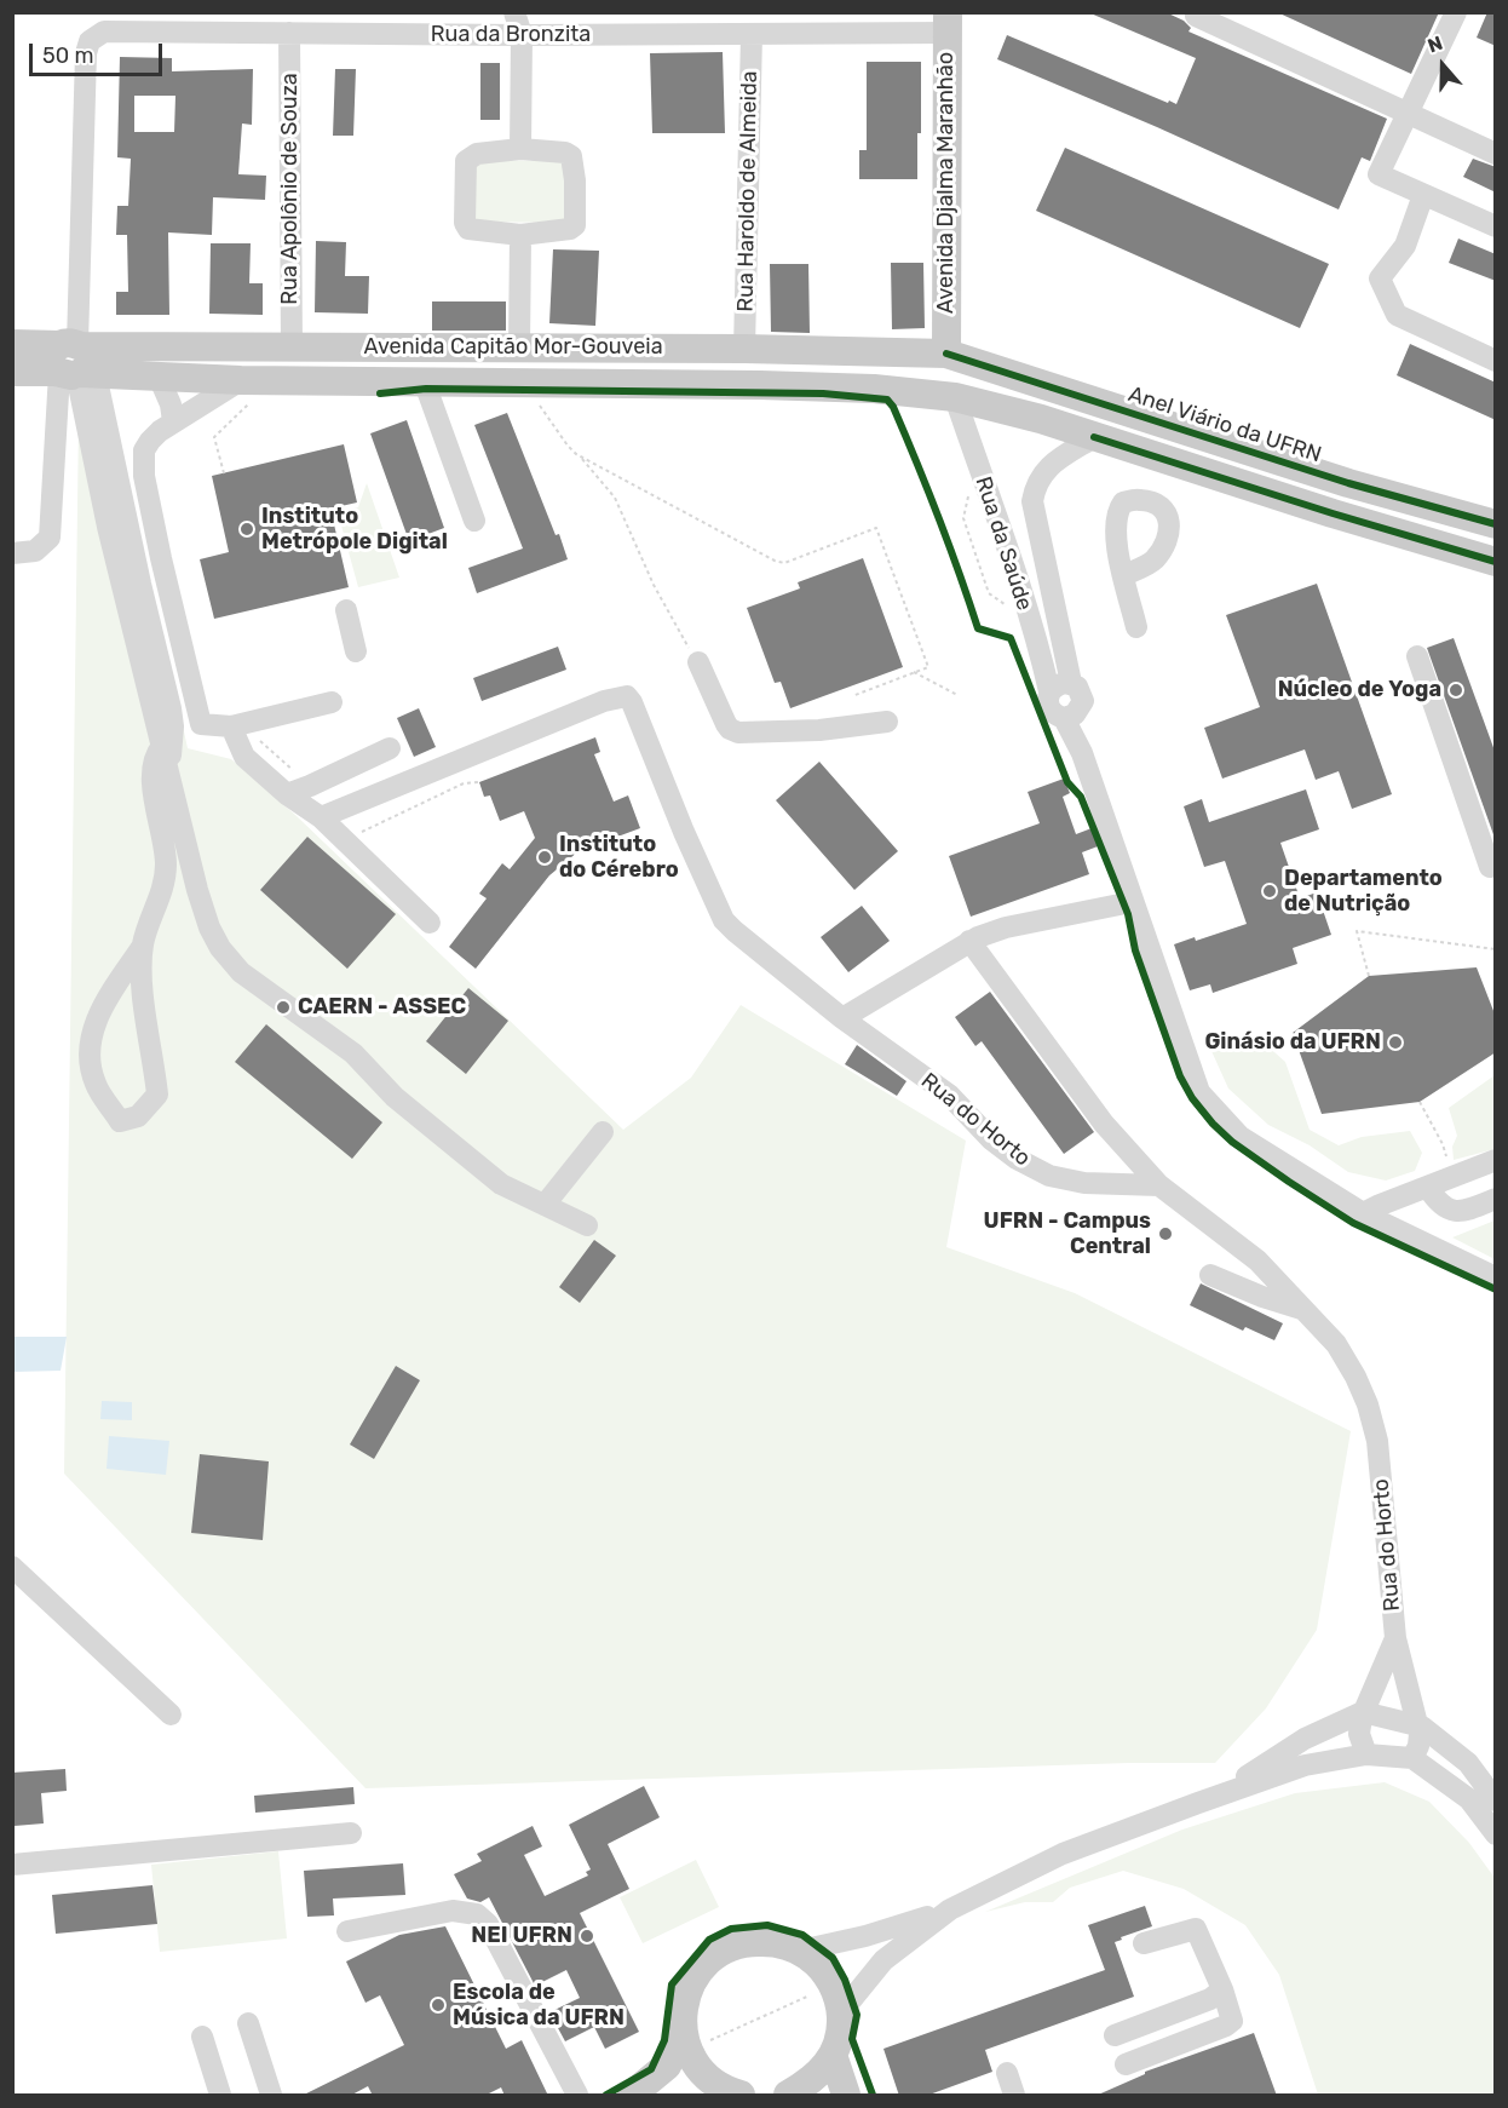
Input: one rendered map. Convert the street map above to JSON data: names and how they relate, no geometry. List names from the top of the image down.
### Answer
{
  "streets": {
    "main road": ["Avenida Djalma Maranhão", "Avenida Capitão Mor-Gouveia", "Anel Viário da UFRN"],
    "street": [
      "Rua da Bronzita",
      "Rua Apolônio de Souza",
      "Rua Haroldo de Almeida",
      "Rua da Saúde",
      "Rua do Horto"
    ]
  },
  "crossings": [
    ["Rua da Bronzita", "Avenida Djalma Maranhão"],
    ["Rua da Bronzita", "Rua Apolônio de Souza"],
    ["Rua da Bronzita", "Rua Haroldo de Almeida"],
    ["Rua da Bronzita", "Avenida Capitão Mor-Gouveia"],
    ["Avenida Djalma Maranhão", "Avenida Capitão Mor-Gouveia"],
    ["Avenida Djalma Maranhão", "Anel Viário da UFRN"],
    ["Rua Apolônio de Souza", "Avenida Capitão Mor-Gouveia"],
    ["Rua Haroldo de Almeida", "Avenida Capitão Mor-Gouveia"],
    ["Avenida Capitão Mor-Gouveia", "Anel Viário da UFRN"]
  ],
  "places": [
    "Instituto Metrópole Digital",
    "Núcleo de Yoga",
    "Instituto do Cérebro",
    "Departamento de Nutrição",
    "CAERN - ASSEC",
    "Ginásio da UFRN",
    "UFRN - Campus Central",
    "NEI UFRN",
    "Escola de Música da UFRN"
  ],
  "scale_bar": "50 m",
  "north": "top"
}
